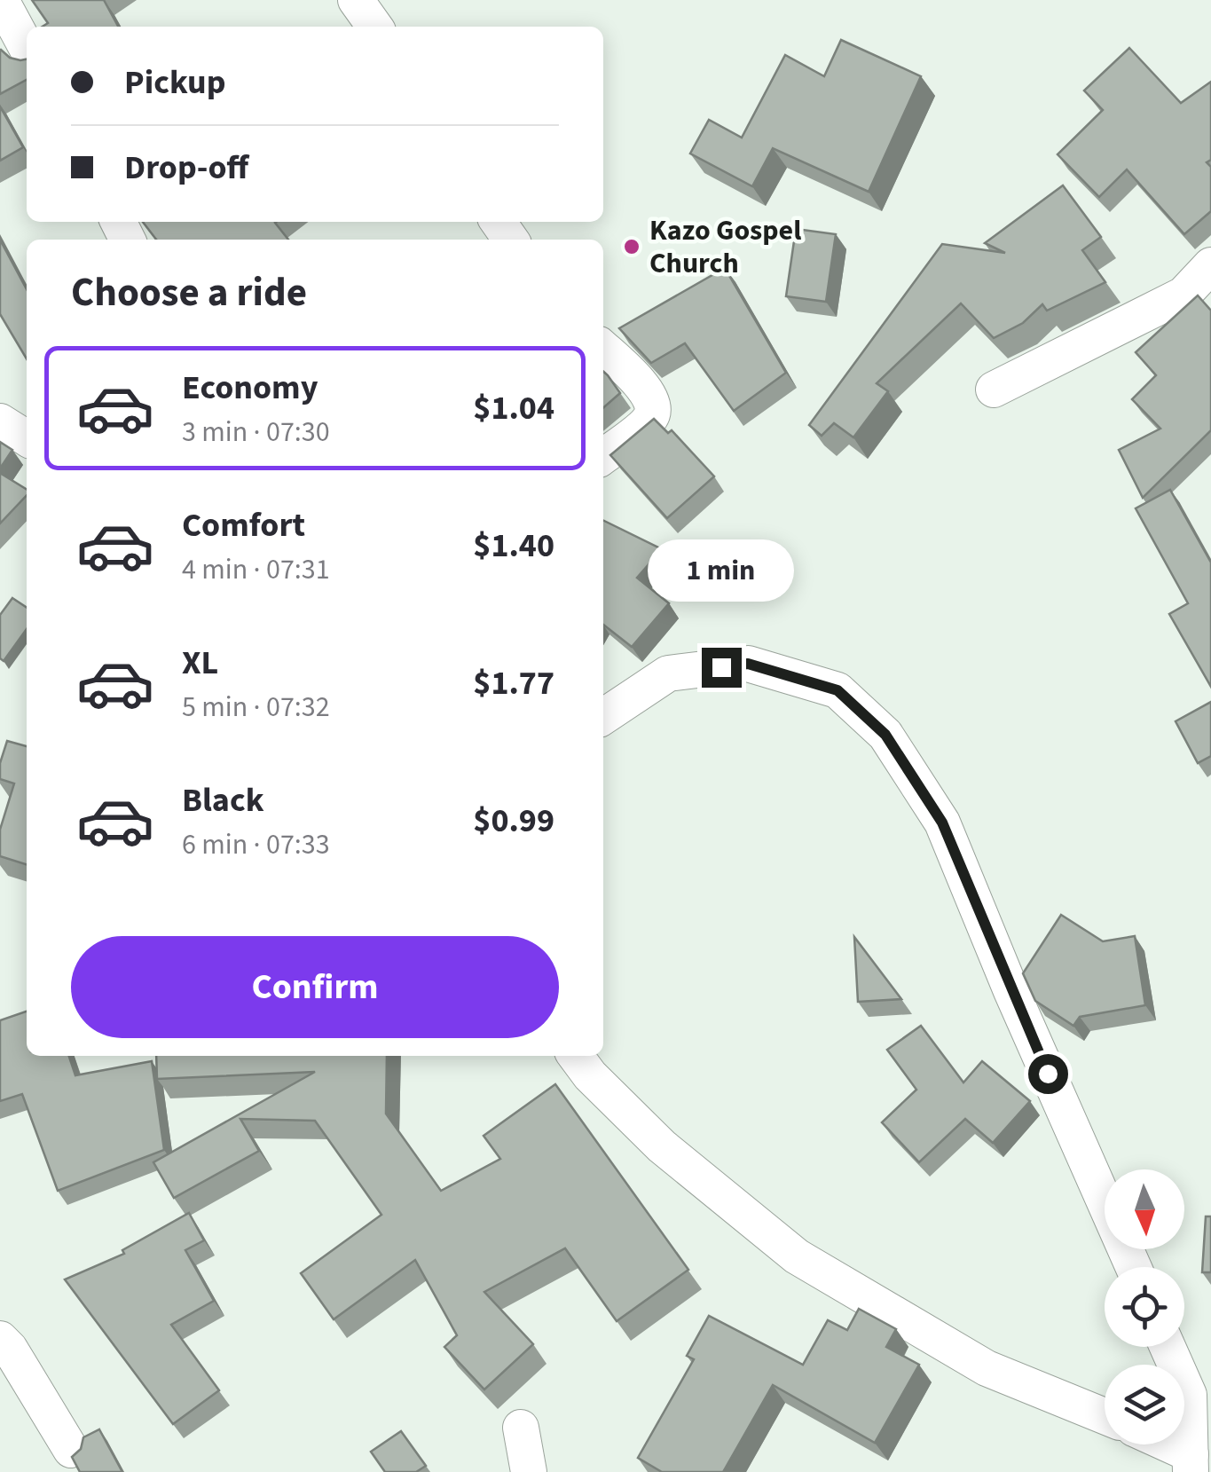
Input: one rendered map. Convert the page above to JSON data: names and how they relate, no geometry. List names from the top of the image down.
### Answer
{
  "places": ["Kazo Gospel Church"],
  "north": "bottom",
  "page": {
    "banner": ["Pickup", "Drop-off"],
    "heading": "Choose a ride",
    "list": [
      {
        "name": "Economy",
        "note": "3 min · 07:30",
        "value": "$1.04"
      },
      {
        "name": "Comfort",
        "note": "4 min · 07:31",
        "value": "$1.40"
      },
      {
        "name": "XL",
        "note": "5 min · 07:32",
        "value": "$1.77"
      },
      {
        "name": "Black",
        "note": "6 min · 07:33",
        "value": "$0.99"
      }
    ],
    "bubble": "1 min",
    "buttons": "Confirm"
  }
}
